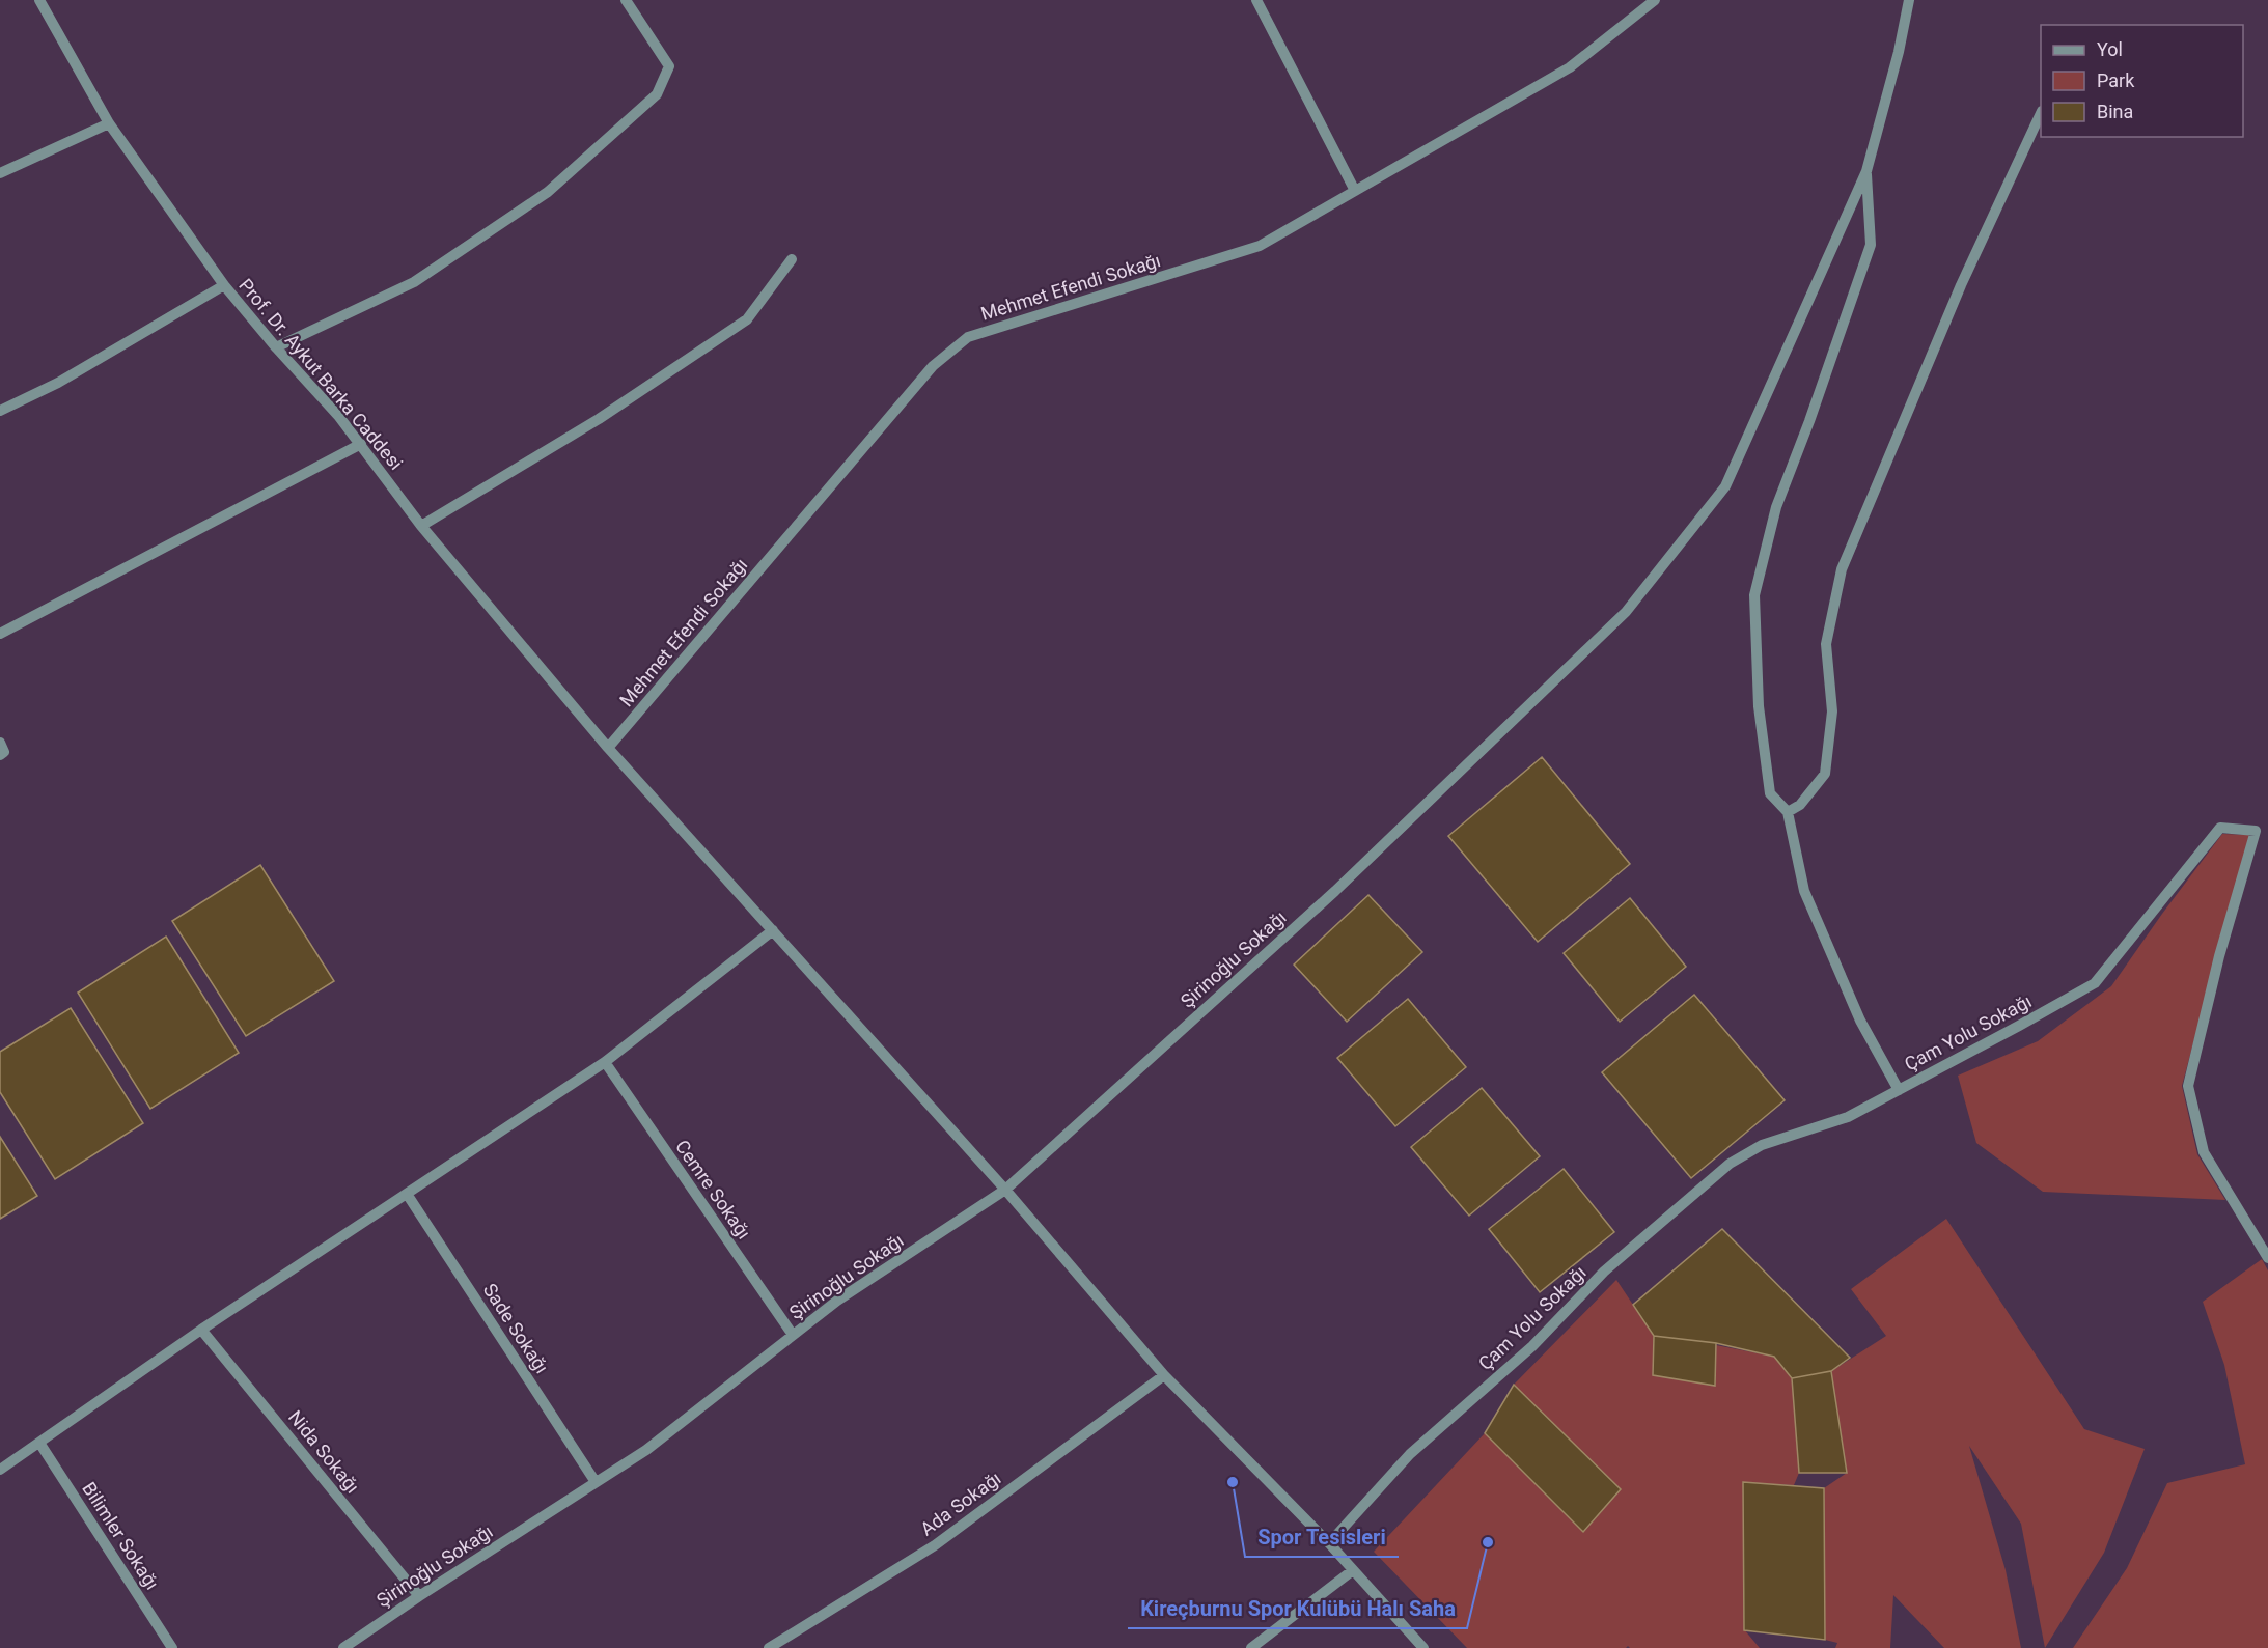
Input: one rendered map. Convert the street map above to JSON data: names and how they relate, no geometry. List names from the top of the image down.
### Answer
{
  "streets": {
    "street": [
      "Mehmet Efendi Sokağı",
      "Prof. Dr. Aykut Barka Caddesi",
      "Şirinoğlu Sokağı",
      "Çam Yolu Sokağı",
      "Cemre Sokağı",
      "Sade Sokağı",
      "Nida Sokağı",
      "Ada Sokağı",
      "Bilimler Sokağı"
    ]
  },
  "crossings": [
    ["Mehmet Efendi Sokağı", "Prof. Dr. Aykut Barka Caddesi"],
    ["Prof. Dr. Aykut Barka Caddesi", "Şirinoğlu Sokağı"],
    ["Prof. Dr. Aykut Barka Caddesi", "Çam Yolu Sokağı"],
    ["Prof. Dr. Aykut Barka Caddesi", "Ada Sokağı"],
    ["Şirinoğlu Sokağı", "Cemre Sokağı"],
    ["Şirinoğlu Sokağı", "Sade Sokağı"],
    ["Şirinoğlu Sokağı", "Nida Sokağı"]
  ],
  "places": ["Spor Tesisleri", "Kireçburnu Spor Kulübü Halı Saha"],
  "legend": ["Yol", "Park", "Bina"]
}
